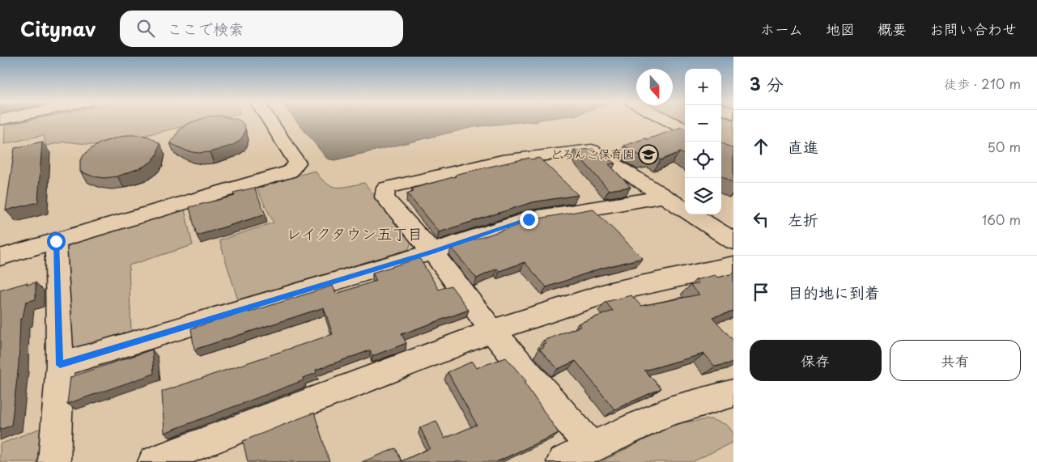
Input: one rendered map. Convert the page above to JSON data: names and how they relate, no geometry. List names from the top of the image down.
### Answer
{
  "districts": ["レイクタウン五丁目"],
  "places": {
    "school or university": ["どろんこ保育園"]
  },
  "north": "bottom",
  "page": {
    "header": "Citynav",
    "search": "ここで検索",
    "nav": [
      "ホーム",
      "地図",
      "概要",
      "お問い合わせ"
    ],
    "heading": ["3 分", "徒歩 · 210 m"],
    "map_buttons": ["+", "−"],
    "list": [
      ["直進", "50 m"],
      ["左折", "160 m"],
      "目的地に到着"
    ],
    "buttons": ["保存", "共有"]
  }
}
